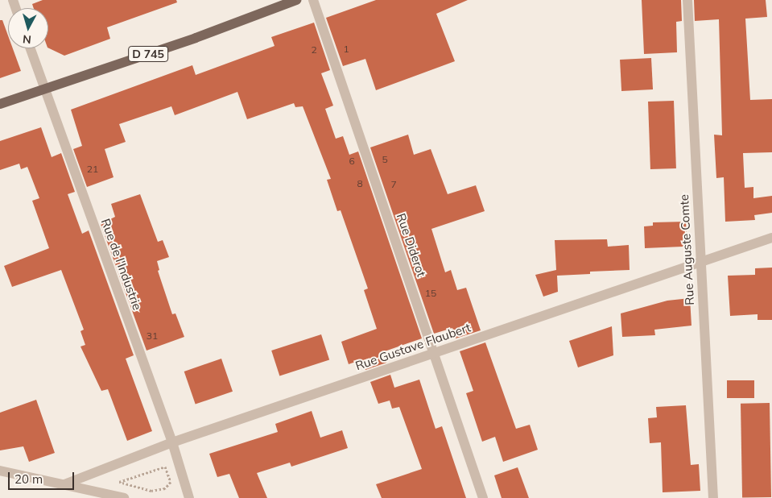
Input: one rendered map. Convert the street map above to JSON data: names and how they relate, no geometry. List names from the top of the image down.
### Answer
{
  "streets": {
    "main road": ["D 745"],
    "street": [
      "Rue Diderot",
      "Rue Auguste Comte",
      "Rue de l'Industrie",
      "Rue Gustave Flaubert"
    ]
  },
  "crossings": [
    ["D 745", "Rue de l'Industrie"],
    ["Rue Diderot", "Rue Gustave Flaubert"],
    ["Rue Auguste Comte", "Rue Gustave Flaubert"],
    ["Rue de l'Industrie", "Rue Gustave Flaubert"]
  ],
  "house_numbers": [
    "1",
    "2",
    "5",
    "6",
    "21",
    "8",
    "7",
    "15",
    "31"
  ],
  "scale_bar": "20 m",
  "north": "bottom"
}
